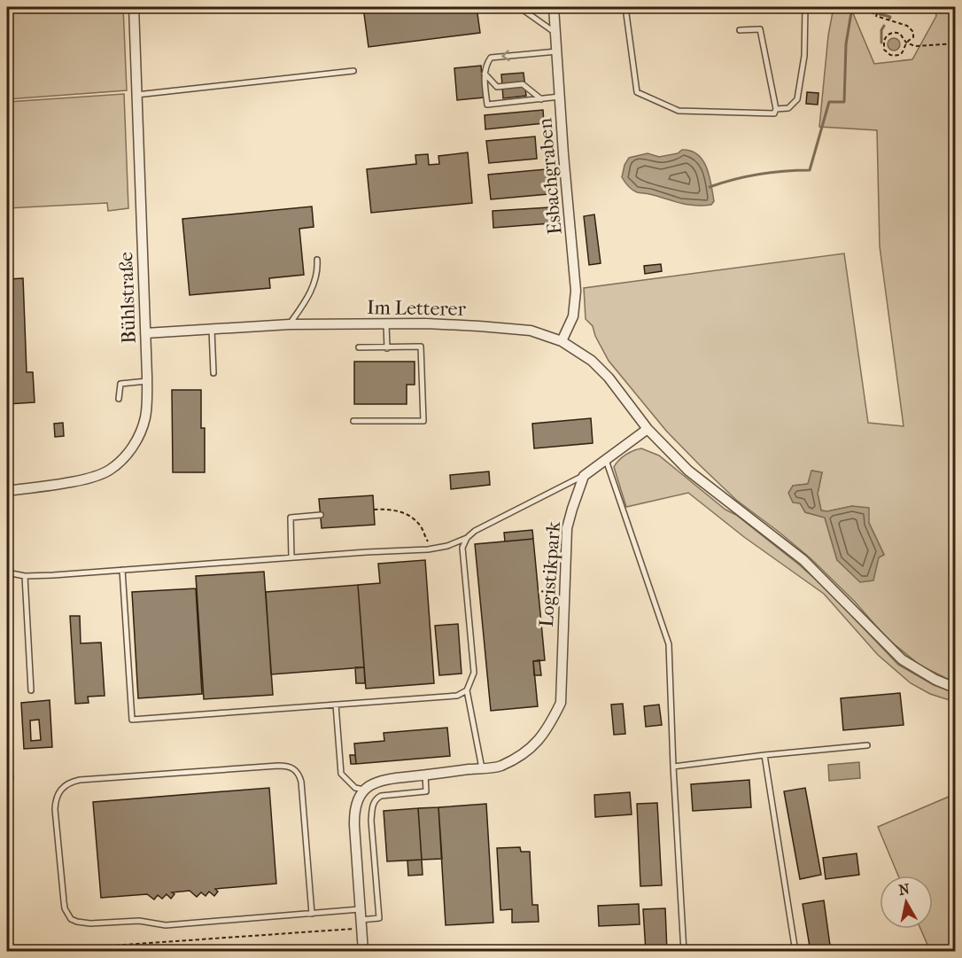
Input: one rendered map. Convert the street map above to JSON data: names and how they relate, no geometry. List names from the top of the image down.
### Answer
{
  "streets": {
    "street": [
      "Esbachgraben",
      "Bühlstraße",
      "Im Letterer",
      "Logistikpark"
    ]
  },
  "crossings": [
    ["Esbachgraben", "Im Letterer"],
    ["Bühlstraße", "Im Letterer"]
  ],
  "north": "top"
}
